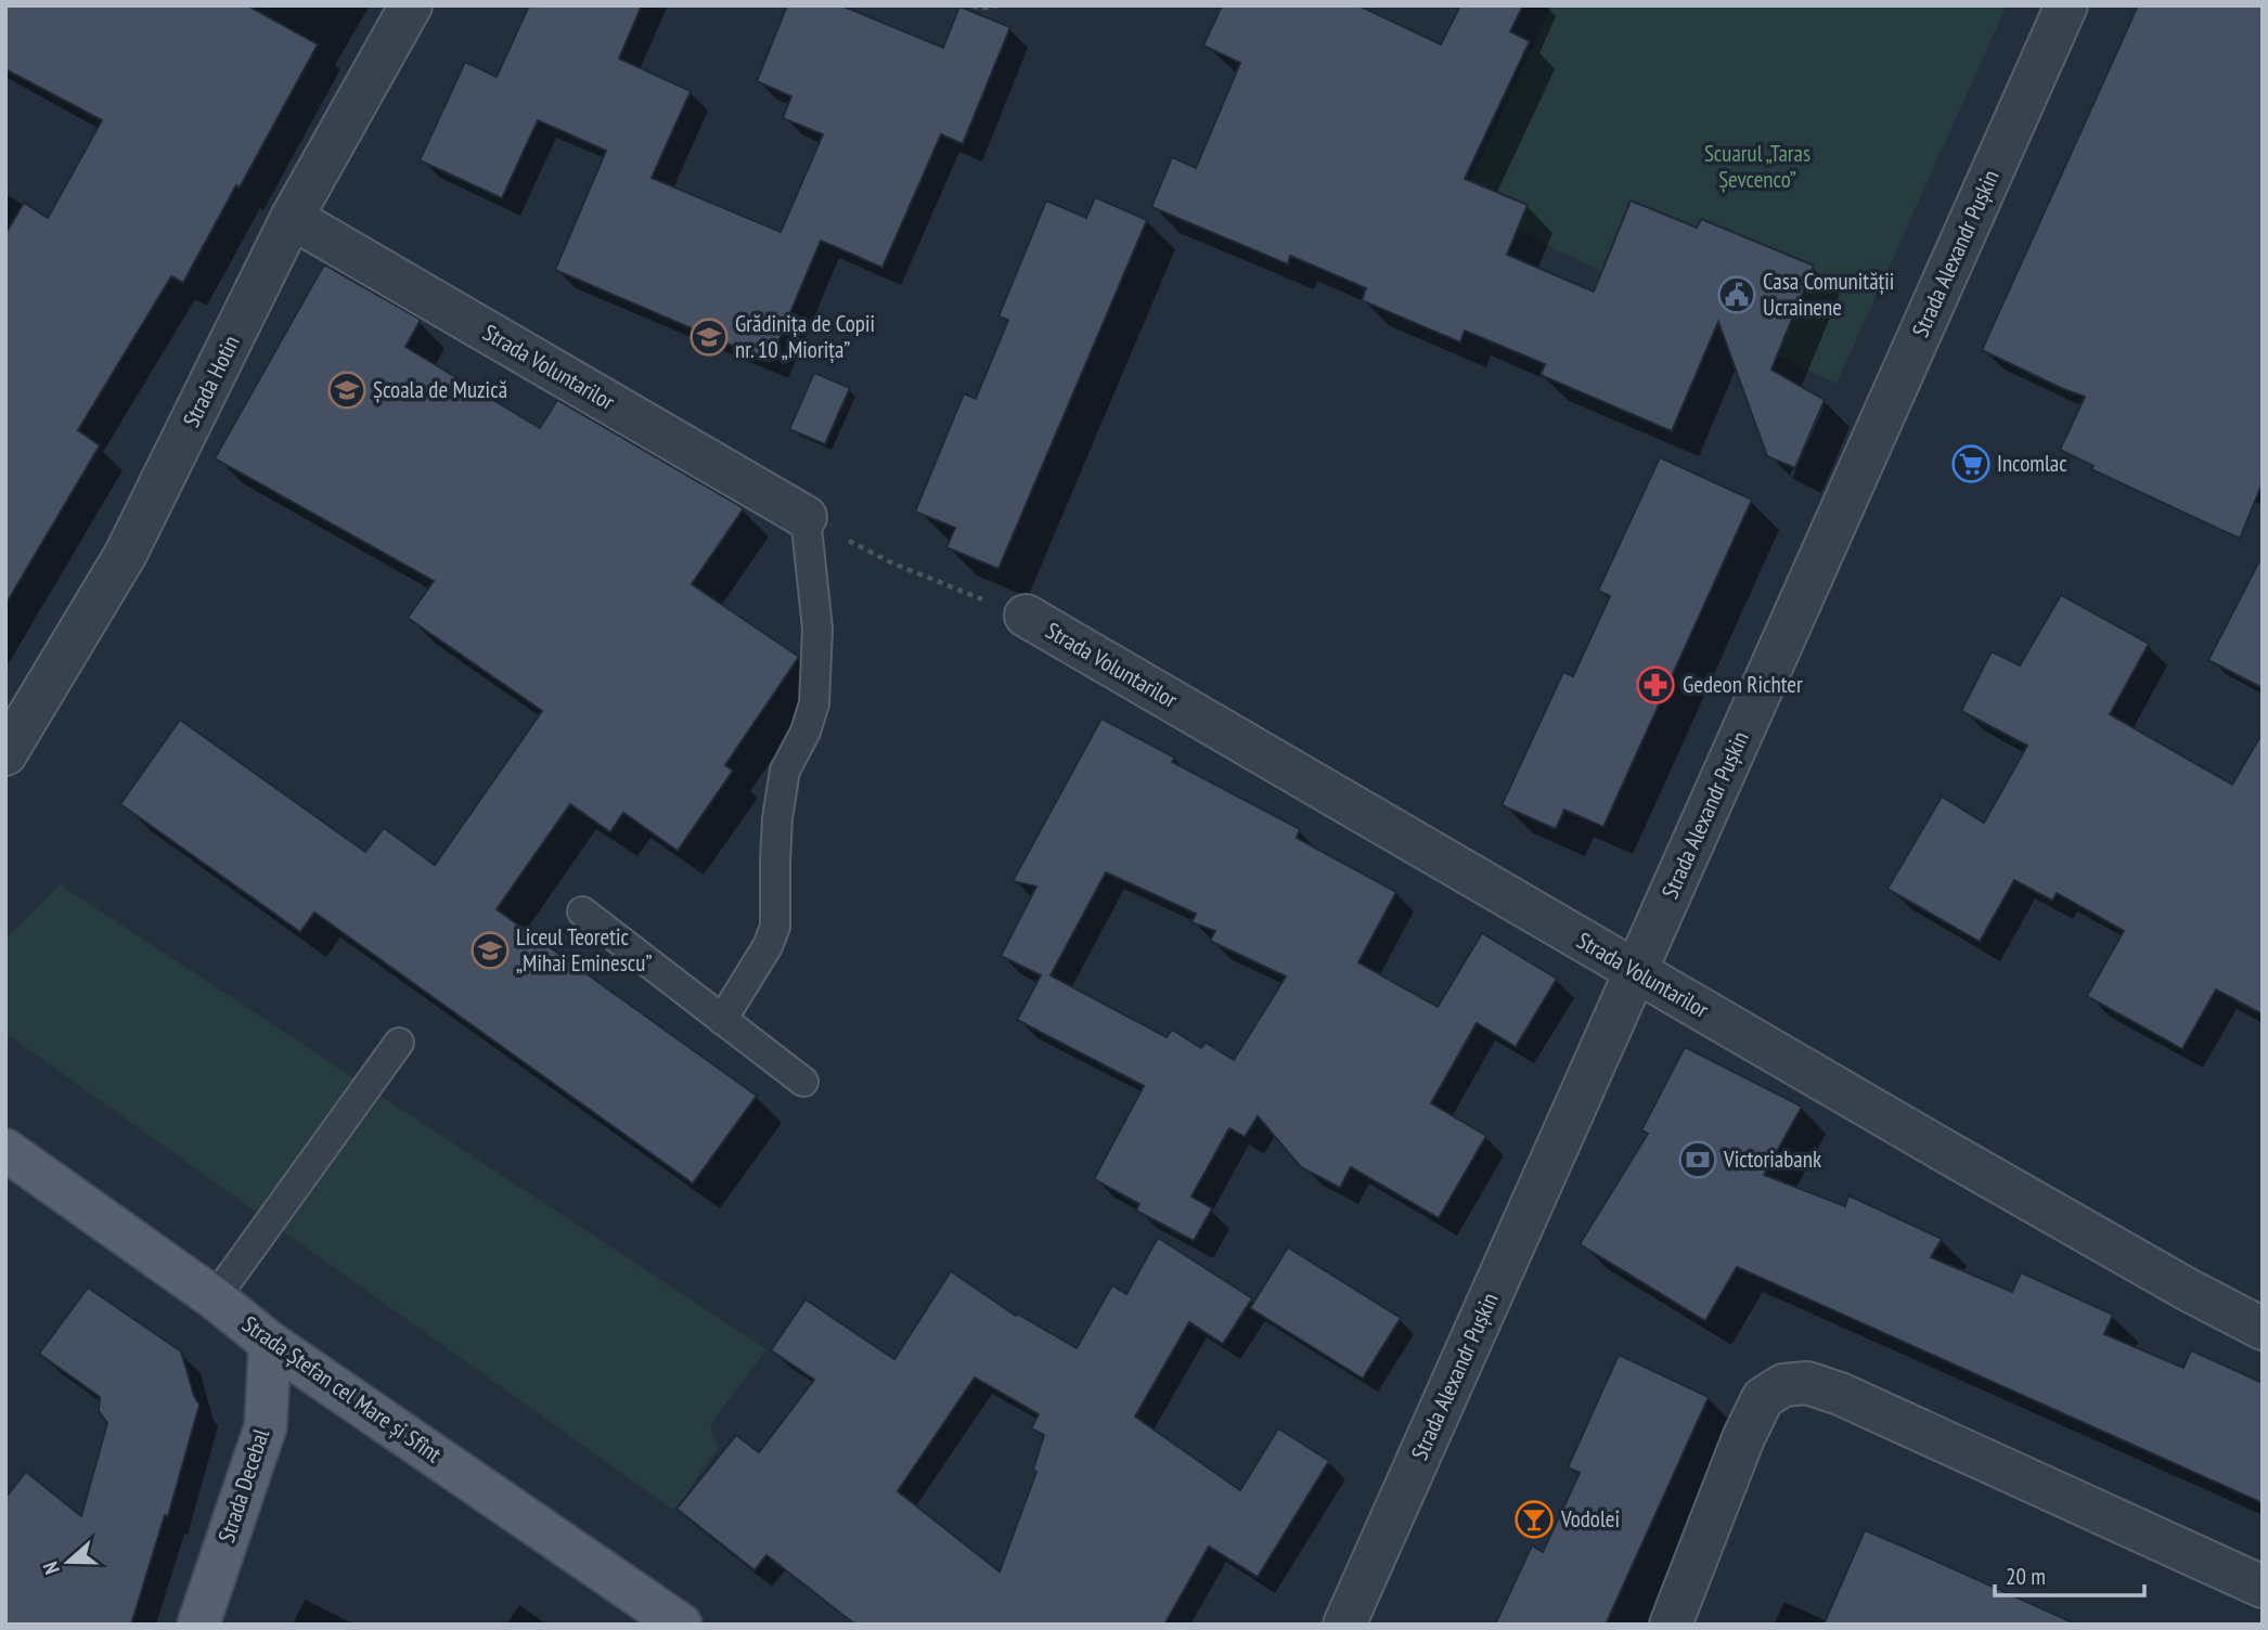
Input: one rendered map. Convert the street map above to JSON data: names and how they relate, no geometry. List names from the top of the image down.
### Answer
{
  "streets": {
    "main road": ["Strada Ștefan cel Mare și Sfînt", "Strada Decebal"],
    "street": ["Strada Alexandr Pușkin", "Strada Voluntarilor", "Strada Hotin"]
  },
  "crossings": [
    ["Strada Alexandr Pușkin", "Strada Voluntarilor"],
    ["Strada Voluntarilor", "Strada Hotin"],
    ["Strada Ștefan cel Mare și Sfînt", "Strada Decebal"]
  ],
  "parks": ["Scuarul „Taras Șevcenco”"],
  "places": {
    "public building": ["Casa Comunității Ucrainene"],
    "school or university": ["Grădinița de Copii nr. 10 „Miorița”", "Școala de Muzică", "Liceul Teoretic „Mihai Eminescu”"],
    "supermarket": ["Incomlac"],
    "pharmacy": ["Gedeon Richter"],
    "bank": ["Victoriabank"],
    "bar": ["Vodolei"]
  },
  "scale_bar": "20 m",
  "north": "left"
}
